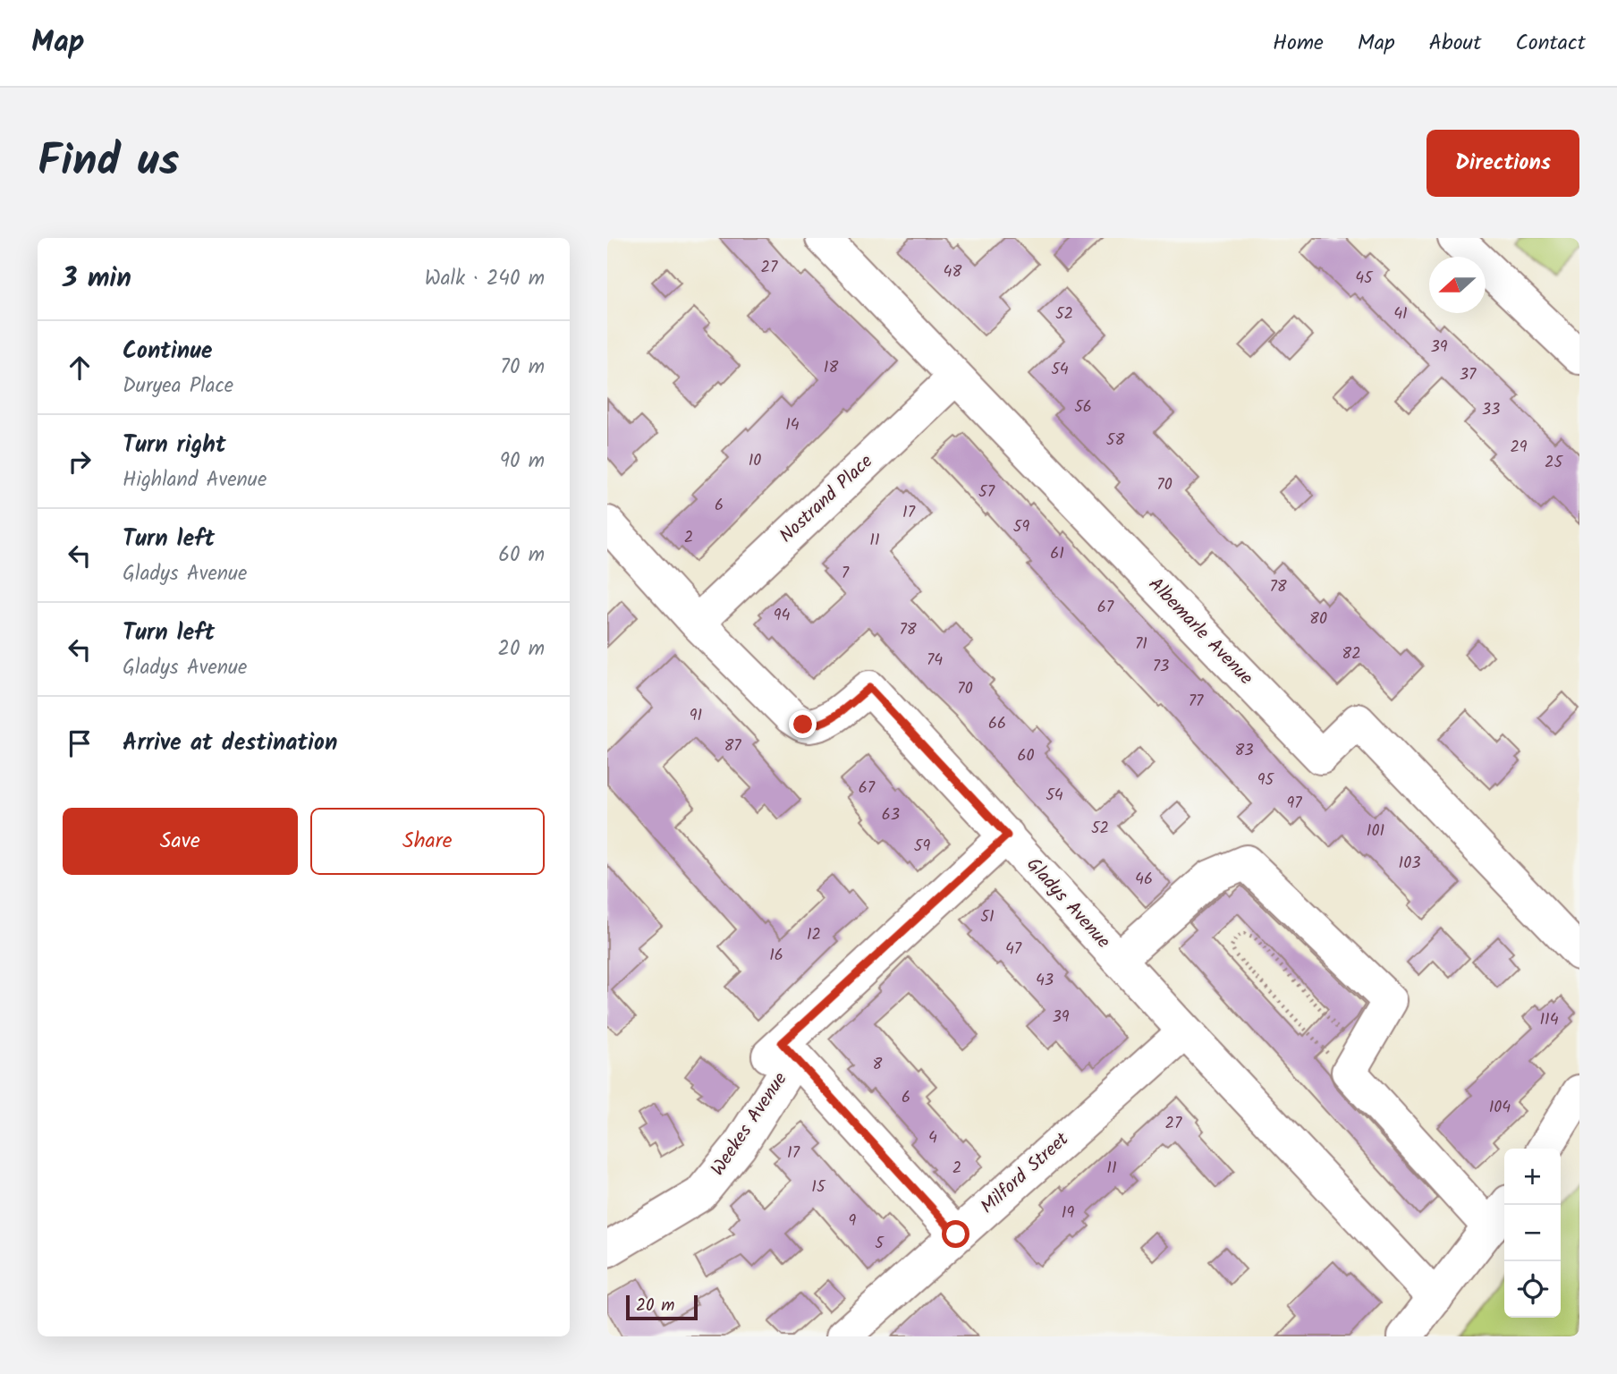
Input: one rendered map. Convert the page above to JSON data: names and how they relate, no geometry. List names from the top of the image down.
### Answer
{
  "streets": {
    "street": [
      "Nostrand Place",
      "Albemarle Avenue",
      "Gladys Avenue",
      "Weekes Avenue",
      "Milford Street"
    ]
  },
  "crossings": [
    ["Nostrand Place", "Albemarle Avenue"],
    ["Nostrand Place", "Gladys Avenue"],
    ["Gladys Avenue", "Weekes Avenue"],
    ["Gladys Avenue", "Milford Street"]
  ],
  "house_numbers": [
    "27",
    "48",
    "45",
    "52",
    "41",
    "39",
    "18",
    "54",
    "37",
    "56",
    "33",
    "14",
    "58",
    "29",
    "10",
    "25",
    "70",
    "57",
    "6",
    "17",
    "59",
    "2",
    "11",
    "61",
    "7",
    "78",
    "67",
    "94",
    "80",
    "78",
    "71",
    "82",
    "74",
    "73",
    "70",
    "77",
    "91",
    "66",
    "87",
    "83",
    "60",
    "95",
    "67",
    "54",
    "97",
    "63",
    "52",
    "101",
    "59",
    "103",
    "46",
    "51",
    "12",
    "47",
    "16",
    "43",
    "39",
    "114",
    "8",
    "6",
    "104",
    "27",
    "4",
    "17",
    "2",
    "11",
    "15",
    "19",
    "9",
    "5"
  ],
  "scale_bar": "20 m",
  "north": "left",
  "page": {
    "header": "Map",
    "nav": [
      "Home",
      "Map",
      "About",
      "Contact"
    ],
    "title": "Find us",
    "buttons": [
      "Directions",
      ["Save", "Share"]
    ],
    "heading": ["3 min", "Walk · 240 m"],
    "list": [
      ["Continue", "Duryea Place", "70 m"],
      ["Turn right", "Highland Avenue", "90 m"],
      ["Turn left", "Gladys Avenue", "60 m"],
      ["Turn left", "Gladys Avenue", "20 m"],
      "Arrive at destination"
    ],
    "map_buttons": ["+", "−"],
    "scale": "20 m"
  }
}
